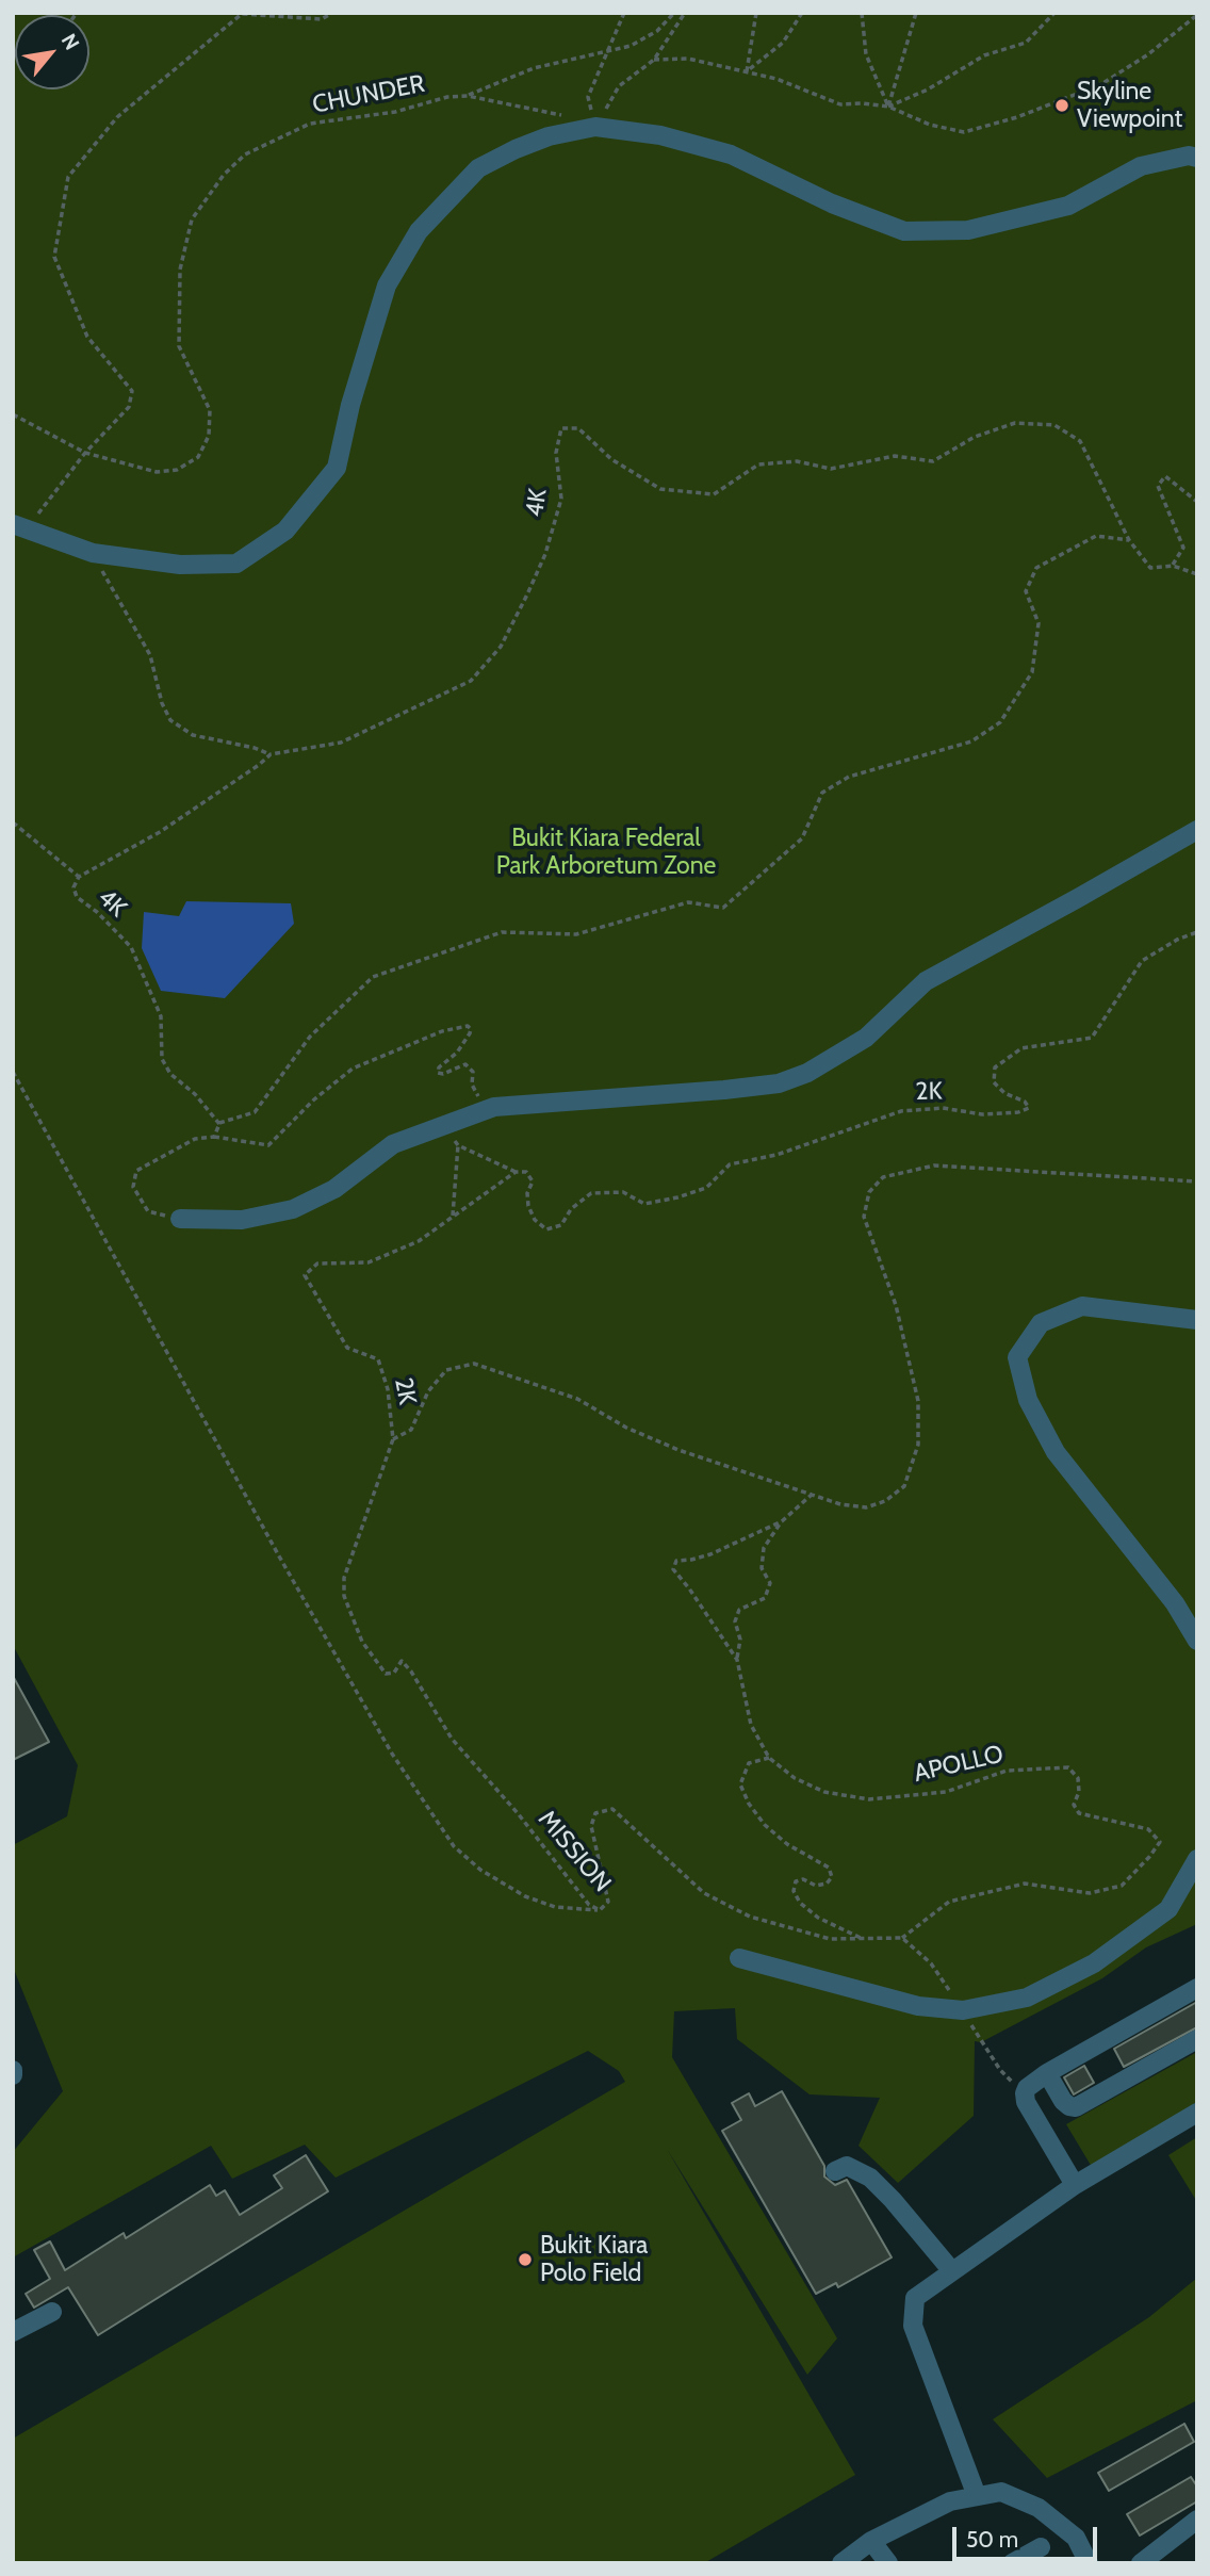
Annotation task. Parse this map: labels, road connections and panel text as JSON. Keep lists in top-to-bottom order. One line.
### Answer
{"streets":{"path":["CHUNDER","4K","2K","APOLLO","MISSION"]},"crossings":[["2K","APOLLO"],["2K","MISSION"],["APOLLO","MISSION"]],"parks":["Bukit Kiara Federal Park Arboretum Zone"],"places":["Skyline Viewpoint","Bukit Kiara Polo Field"],"scale_bar":"50 m","north":"top right"}
